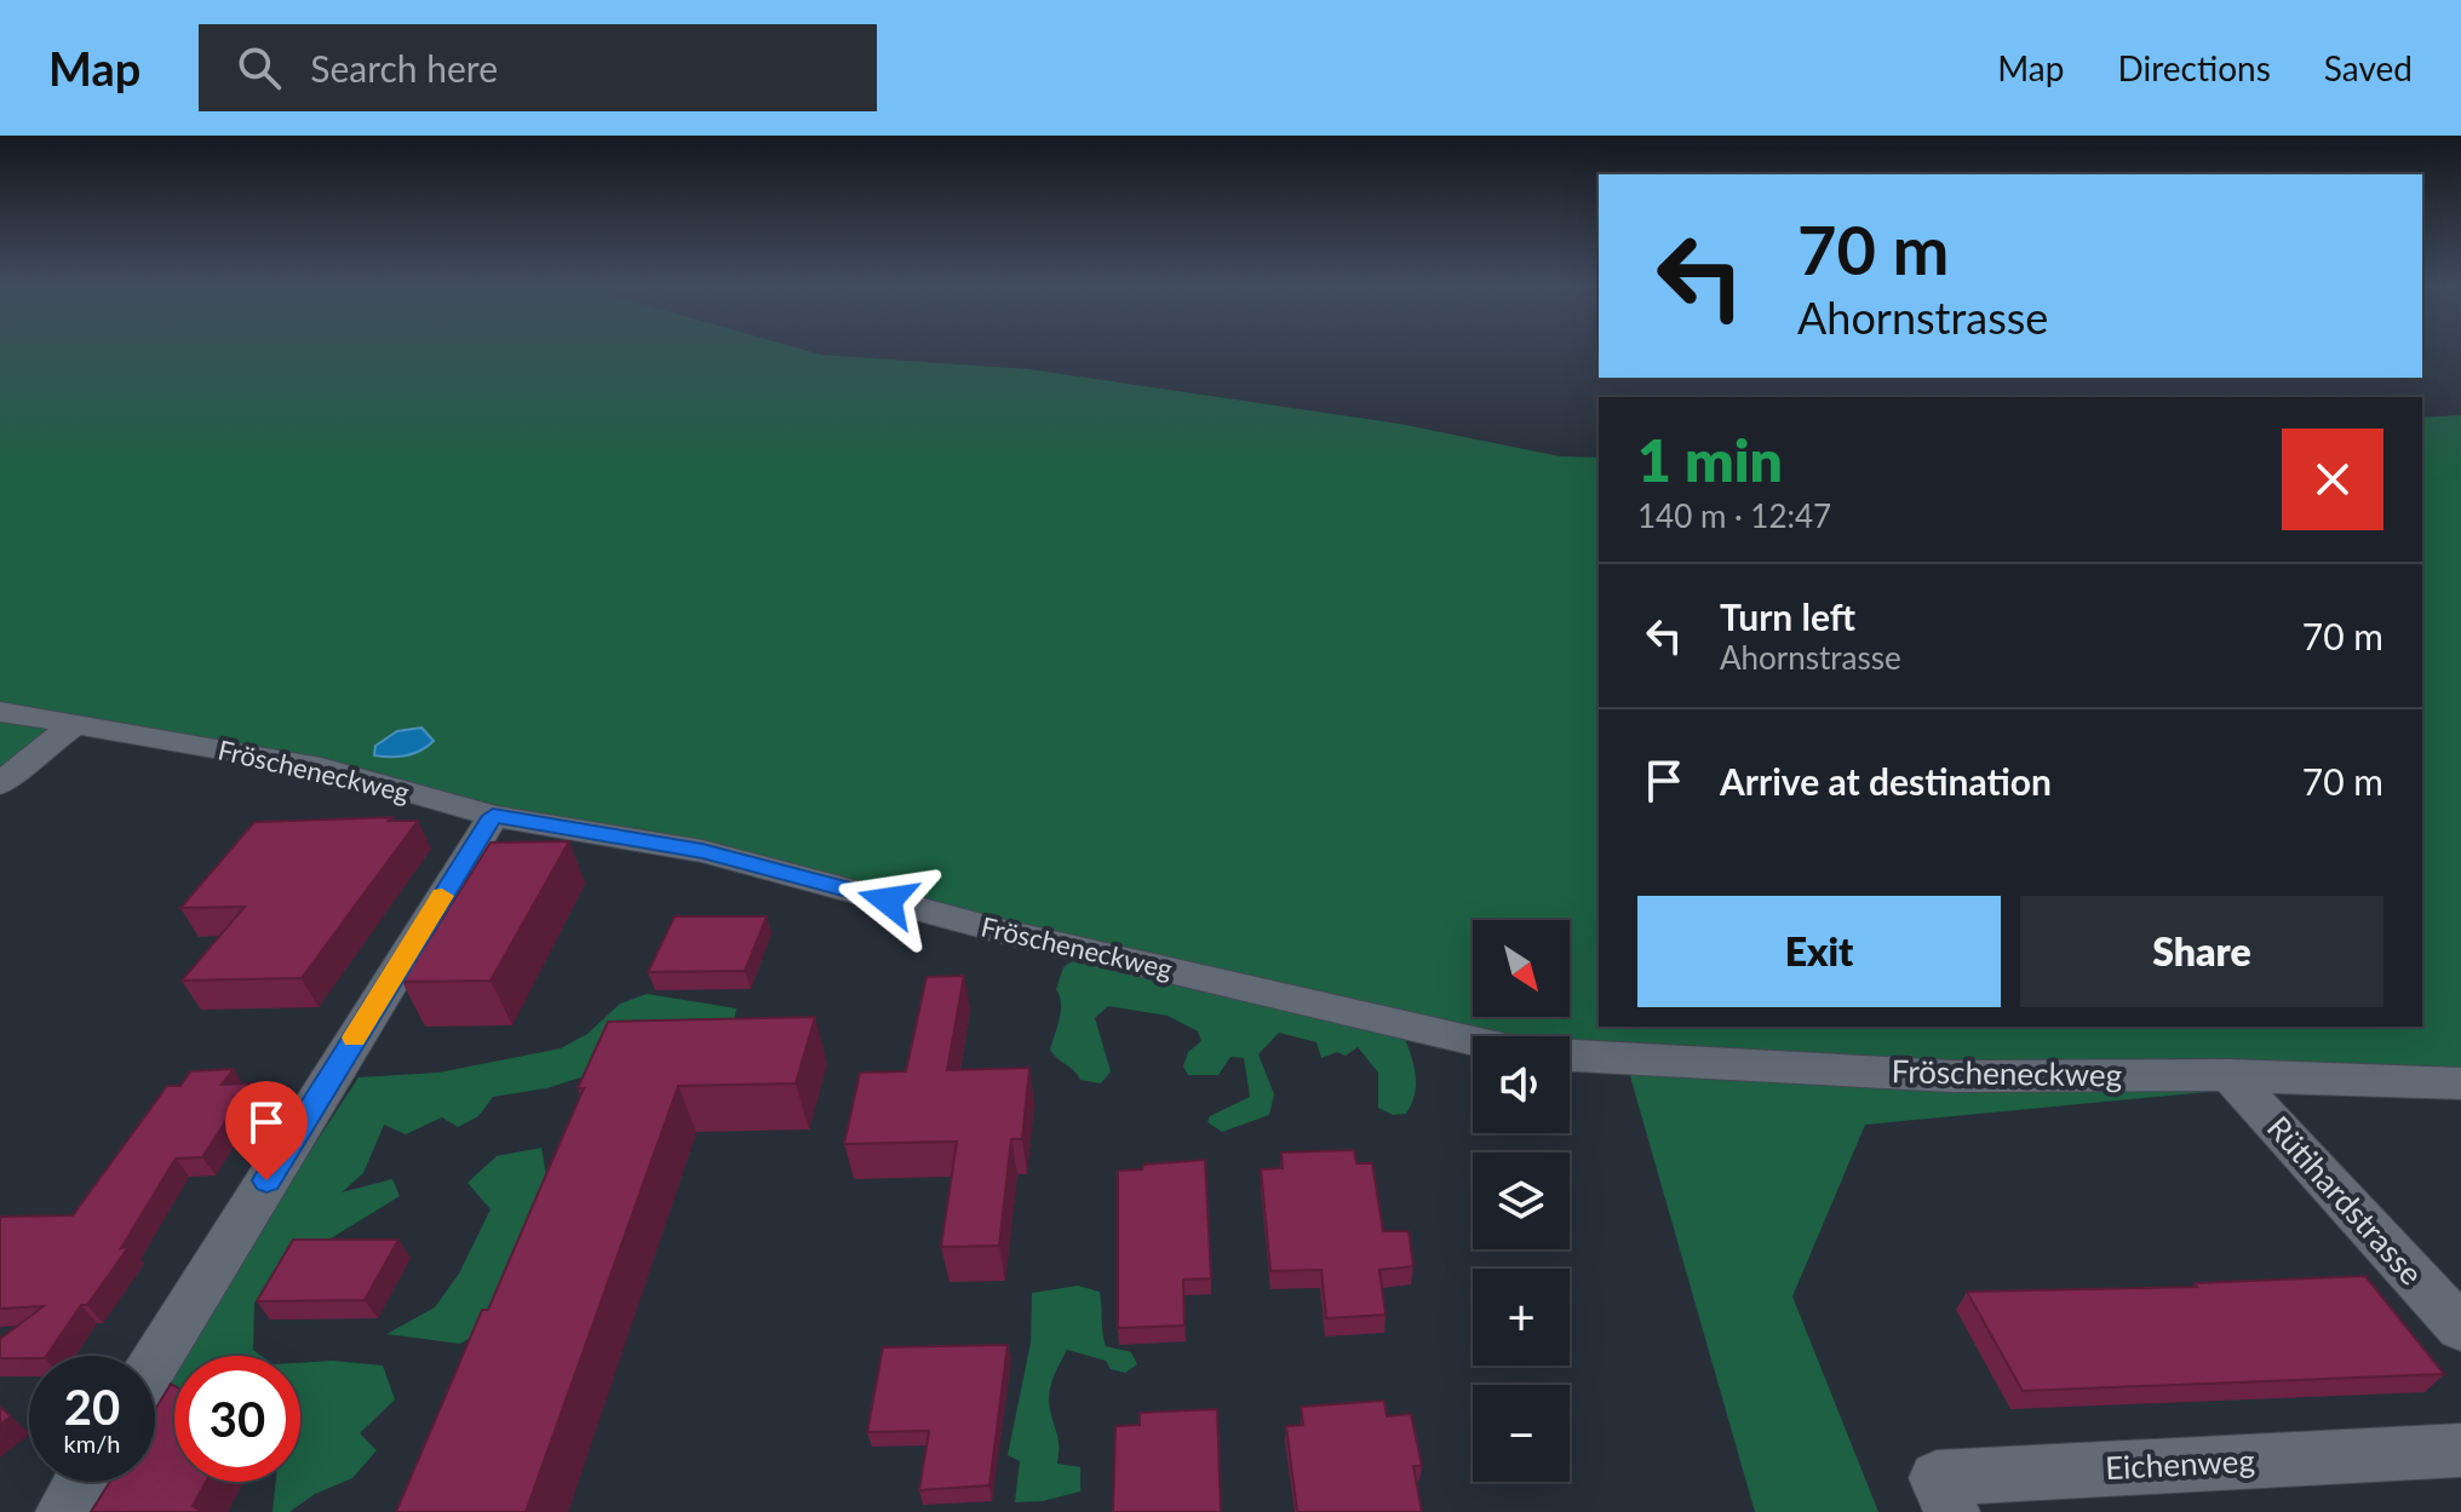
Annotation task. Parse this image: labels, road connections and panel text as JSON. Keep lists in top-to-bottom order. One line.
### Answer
{"streets":{"street":["Fröscheneckweg","Rütihardstrasse","Eichenweg"]},"crossings":[["Fröscheneckweg","Rütihardstrasse"]],"north":"bottom right","page":{"header":"Map","search":"Search here","nav":["Map","Directions","Saved"],"turn":["70 m","Ahornstrasse"],"heading":["1 min","140 m · 12:47"],"list":[{"name":"Turn left","note":"Ahornstrasse","value":"70 m"},{"name":"Arrive at destination","value":"70 m"}],"buttons":["Exit","Share"],"map_buttons":["+","−"],"speed":"20 km/h","limit":"30"}}
